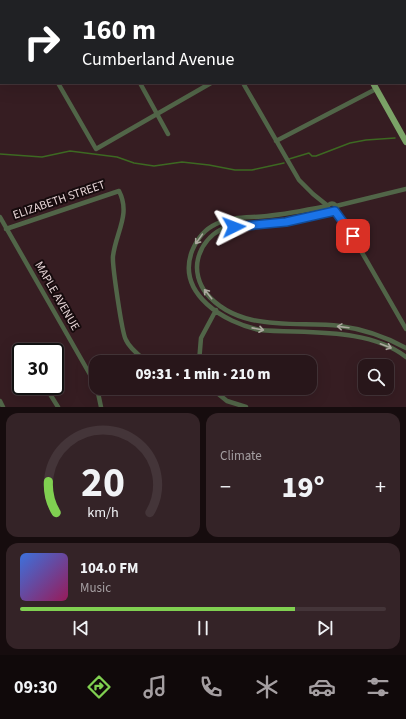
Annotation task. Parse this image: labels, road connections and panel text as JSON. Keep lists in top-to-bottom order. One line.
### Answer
{"streets":{"street":["ELIZABETH STREET","MAPLE AVENUE"]},"crossings":[["ELIZABETH STREET","MAPLE AVENUE"]],"page":{"turn":["160 m","Cumberland Avenue"],"limit":"30","trip":"09:31 · 1 min · 210 m","tile":"Climate","heat":["−","19°","+"],"song":["104.0 FM","Music"],"tabs":"09:30","gauge":["20","km/h"]}}
